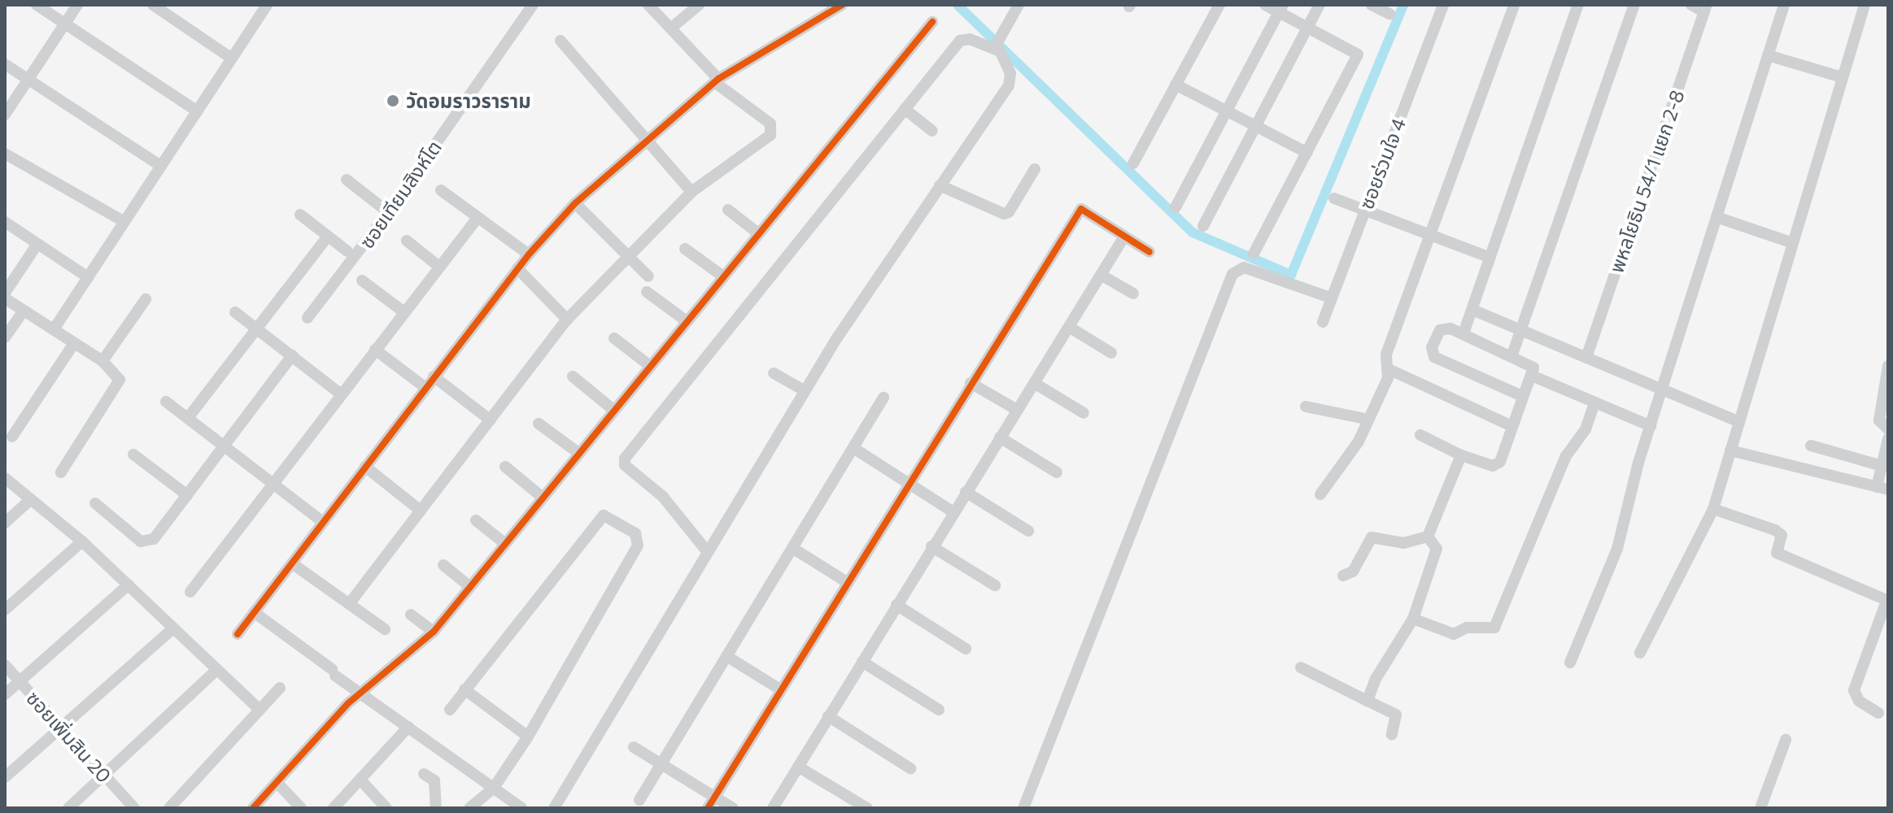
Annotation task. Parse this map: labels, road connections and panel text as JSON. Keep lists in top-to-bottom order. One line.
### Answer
{"streets":{"street":["ซอยร่วมใจ 4","พหลโยธิน 54/1 แยก 2-8","ซอยเทียมสิงห์โต","ซอยเพิ่มสิน 20"]},"places":["วัดอมราวราราม"]}
